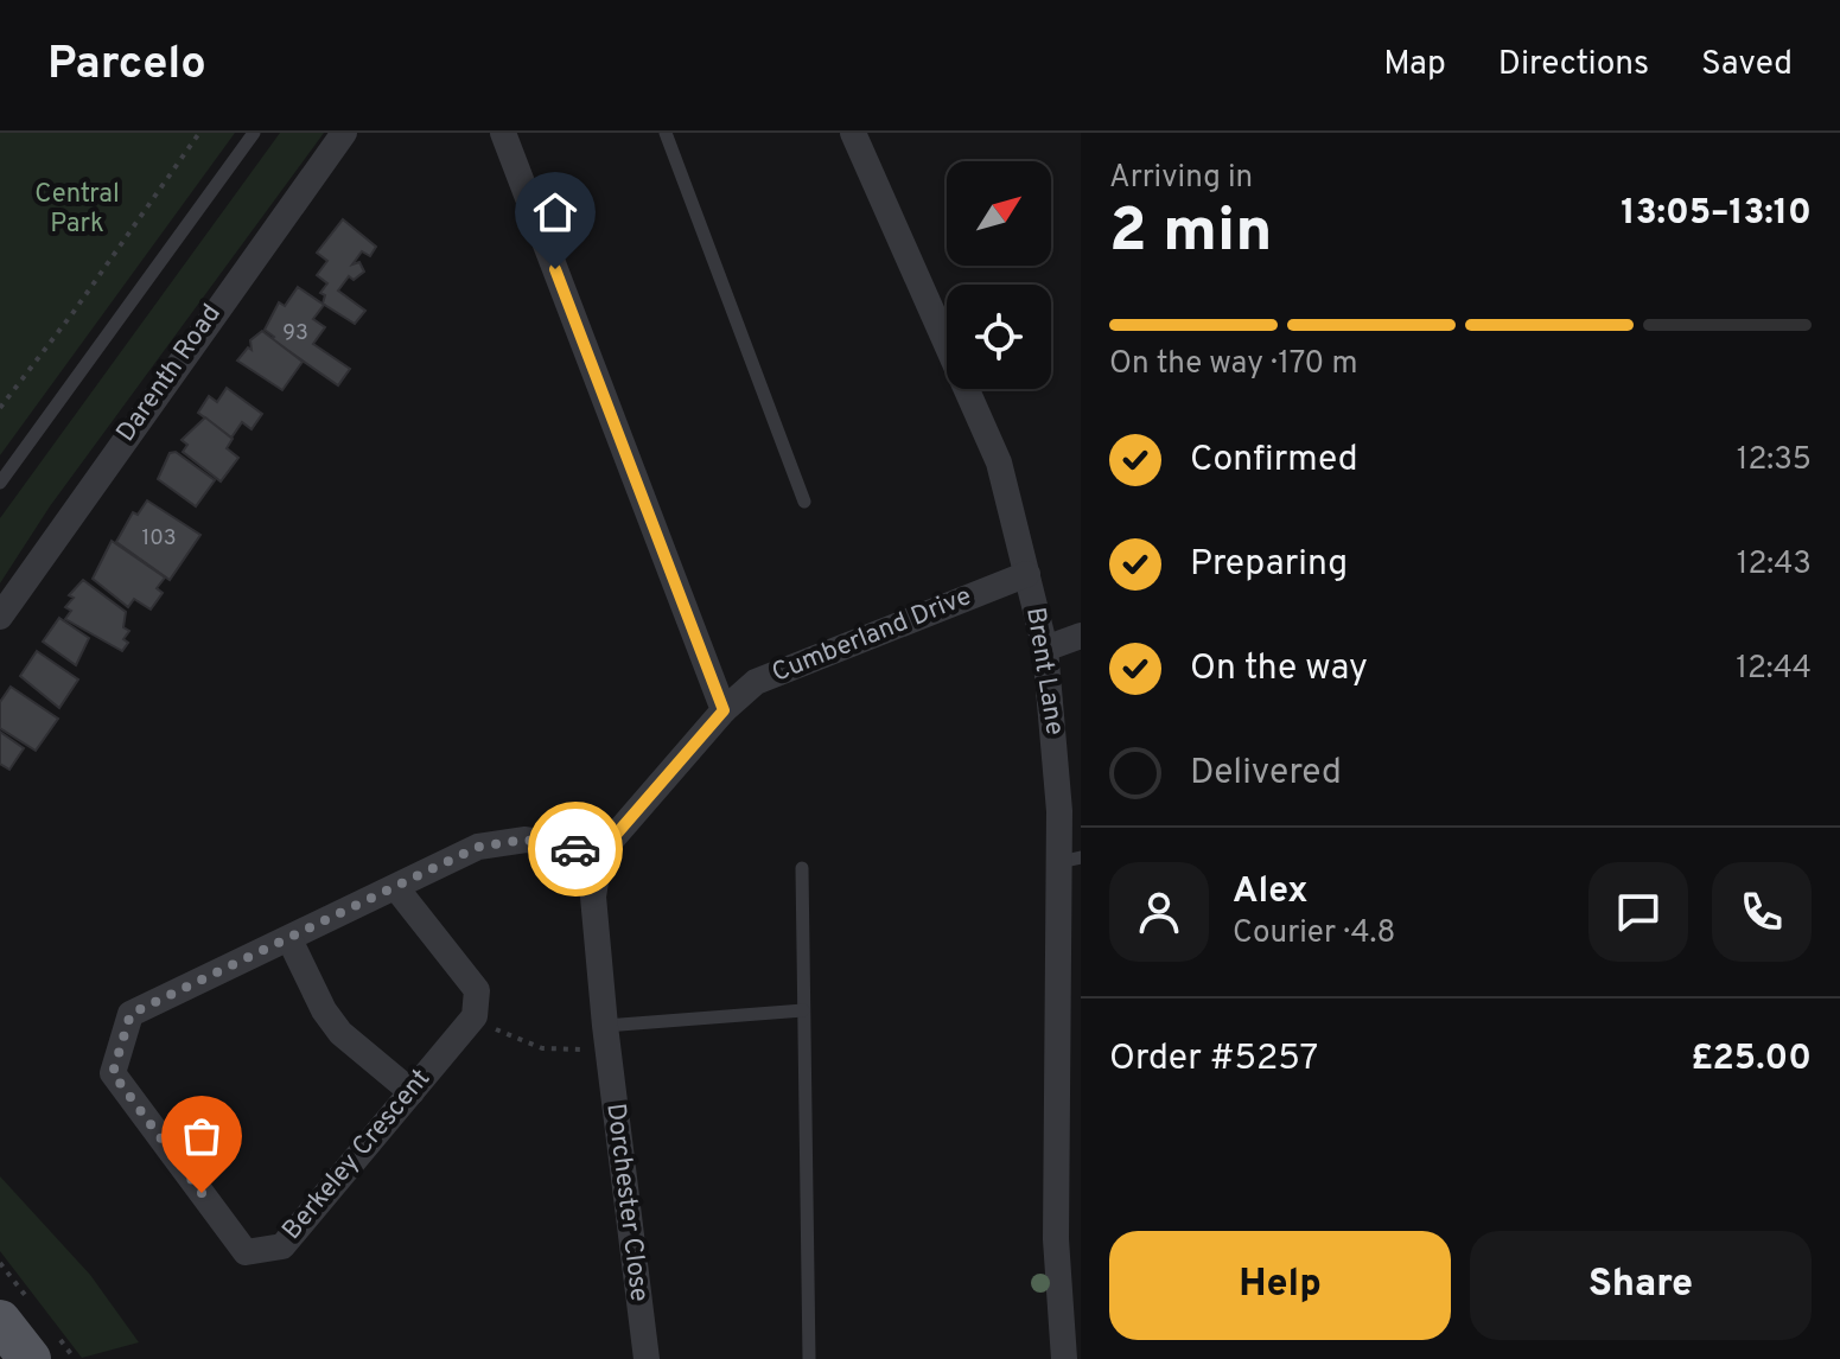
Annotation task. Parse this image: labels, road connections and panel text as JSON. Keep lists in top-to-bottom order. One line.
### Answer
{"streets":{"street":["Darenth Road","Cumberland Drive","Brent Lane","Berkeley Crescent","Dorchester Close"]},"crossings":[["Cumberland Drive","Brent Lane"],["Cumberland Drive","Berkeley Crescent"],["Cumberland Drive","Dorchester Close"],["Berkeley Crescent","Dorchester Close"]],"parks":["Central Park"],"house_numbers":["93","103"],"north":"top right","page":{"header":"Parcelo","nav":["Map","Directions","Saved"],"heading":["2 min","Arriving in","13:05–13:10"],"panel":["Alex","Courier · 4.8","Order #5257","£25.00"],"bar":"On the way · 170 m","list":[["Confirmed","12:35"],["Preparing","12:43"],["On the way","12:44"],"Delivered"],"buttons":["Help","Share"]}}
